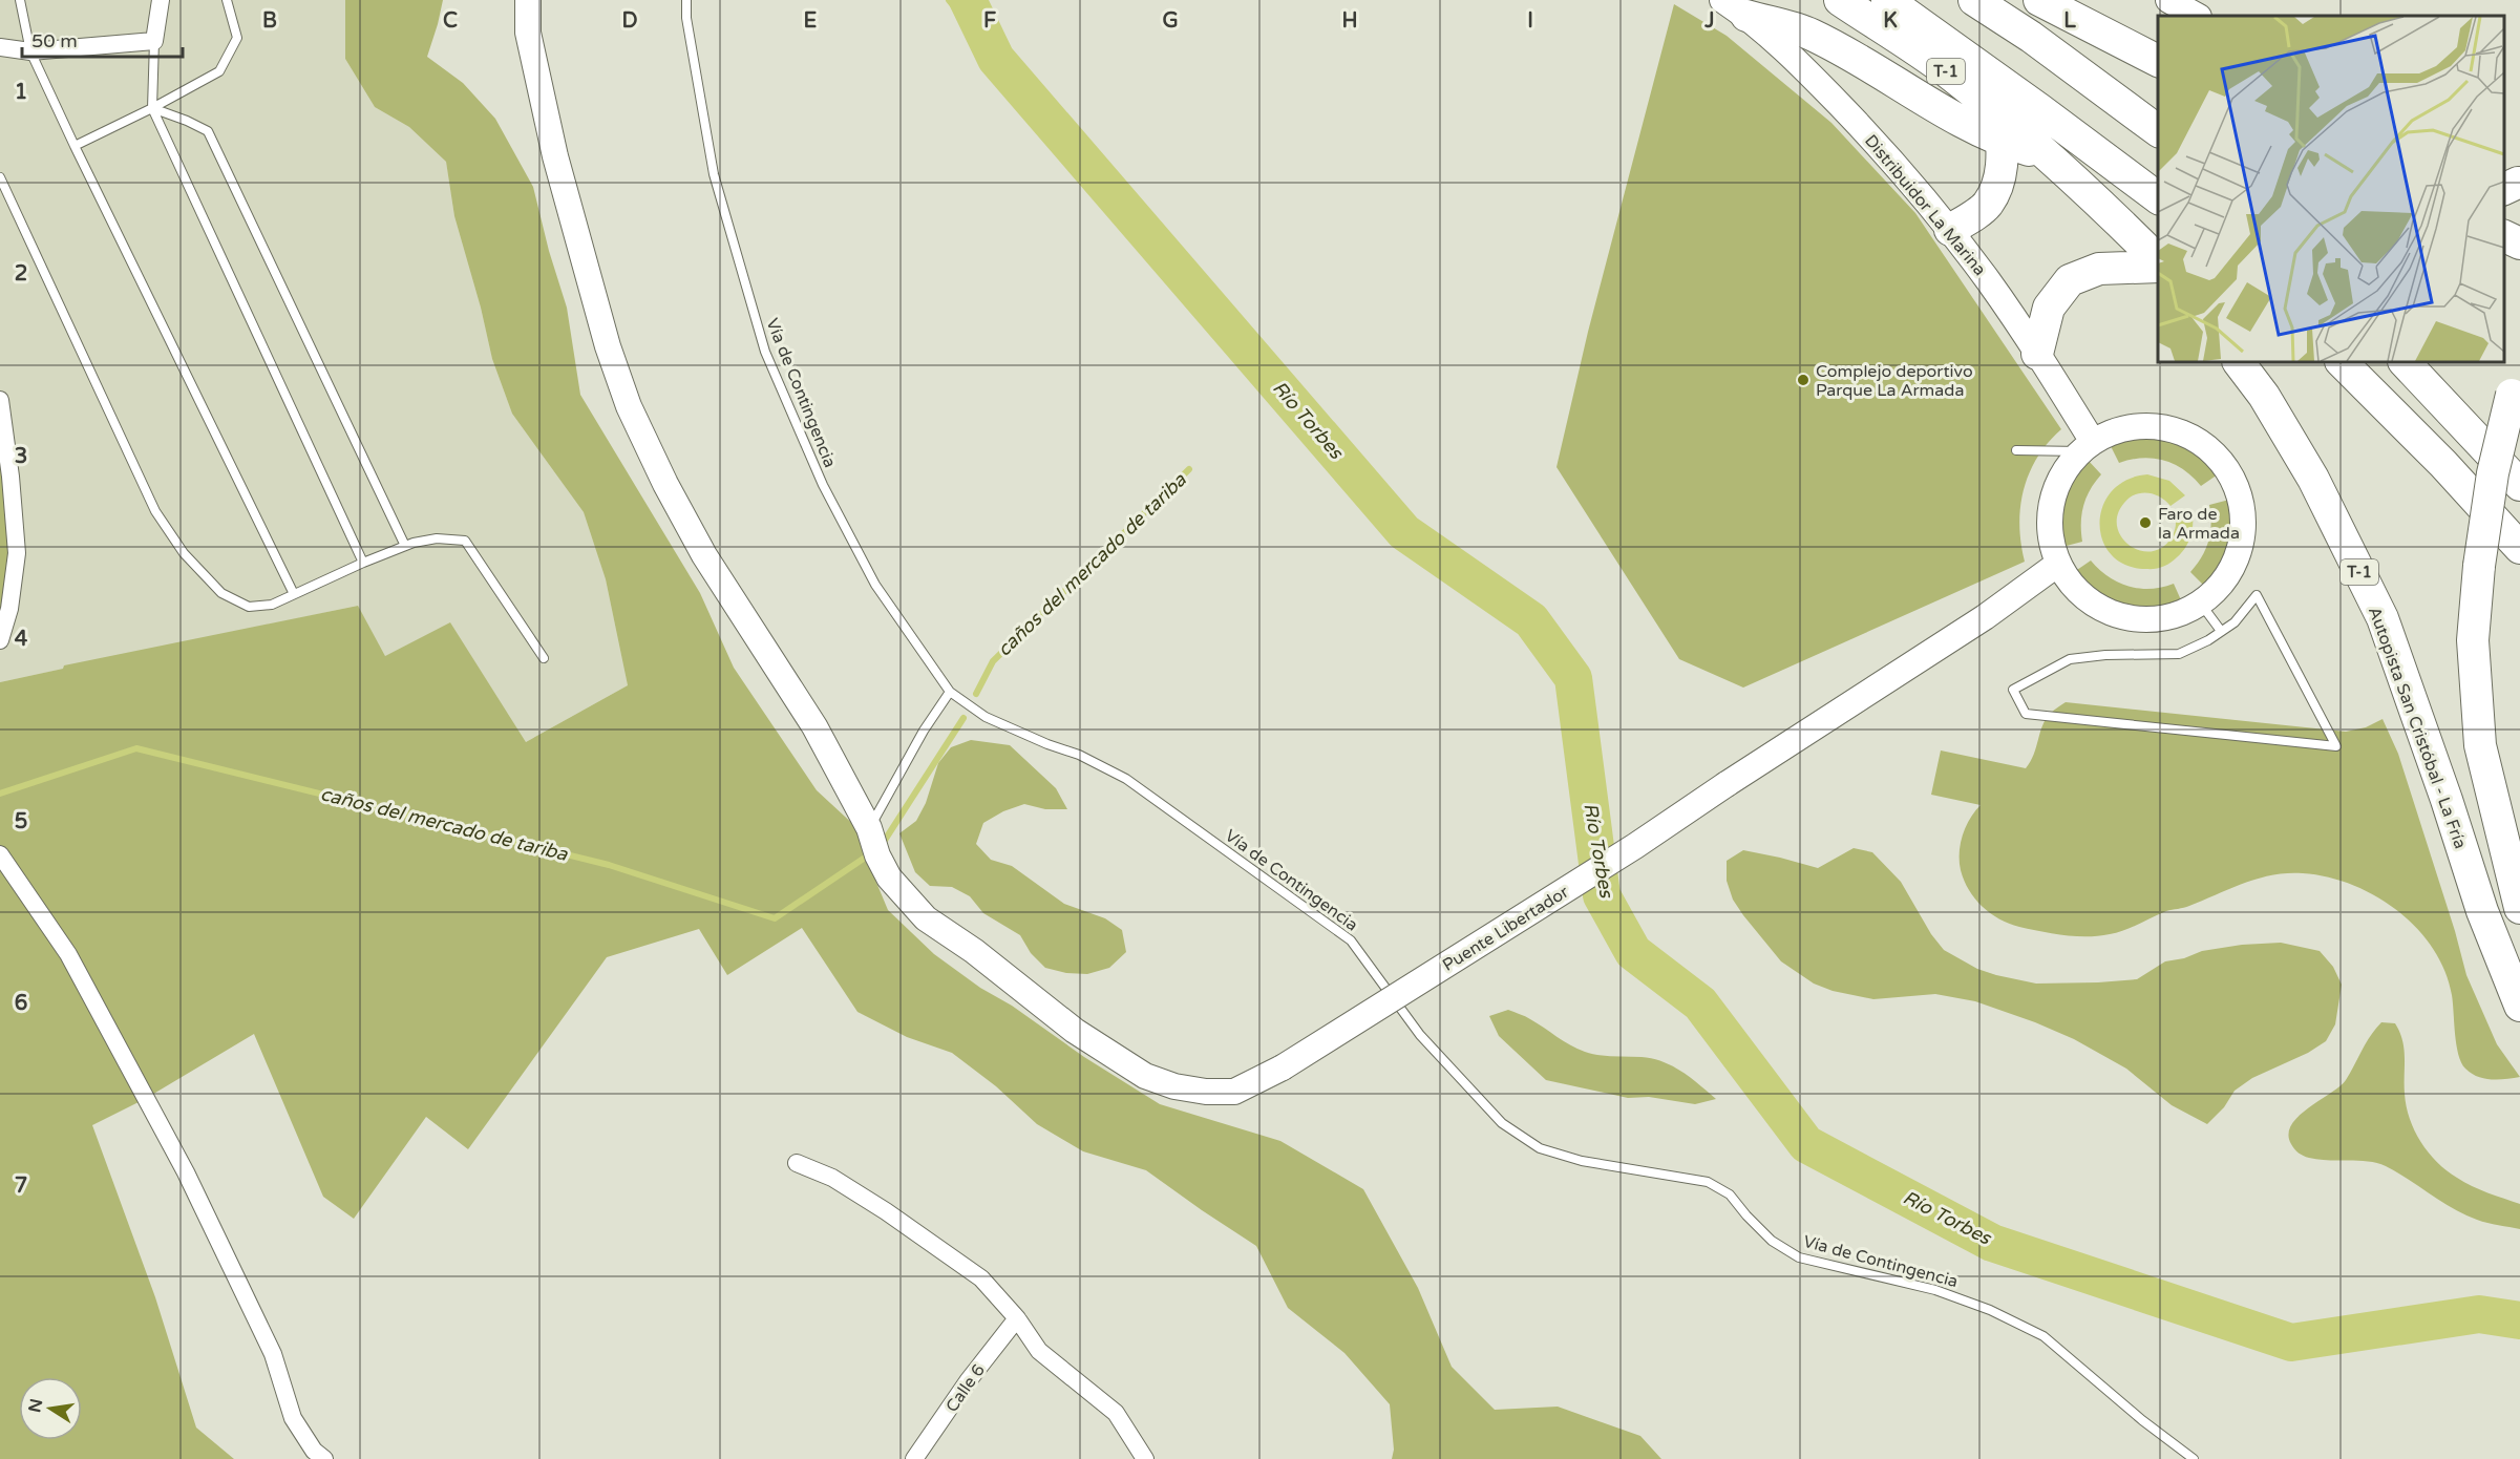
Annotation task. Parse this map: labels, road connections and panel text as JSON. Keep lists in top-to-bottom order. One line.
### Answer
{"streets":{"highway":["T-1","Autopista San Cristóbal - La Fría"],"street":["Distribuidor La Marina","Puente Libertador","Calle 6"],"lane":["Vía de Contingencia"]},"crossings":[["Distribuidor La Marina","Puente Libertador"]],"water":["Río Torbes","caños del mercado de tariba"],"places":["Complejo deportivo Parque La Armada","Faro de la Armada"],"scale_bar":"50 m","north":"left","grid":{"columns":["B","C","D","E","F","G","H","I","J","K","L"],"rows":["1","2","3","4","5","6","7"]}}
